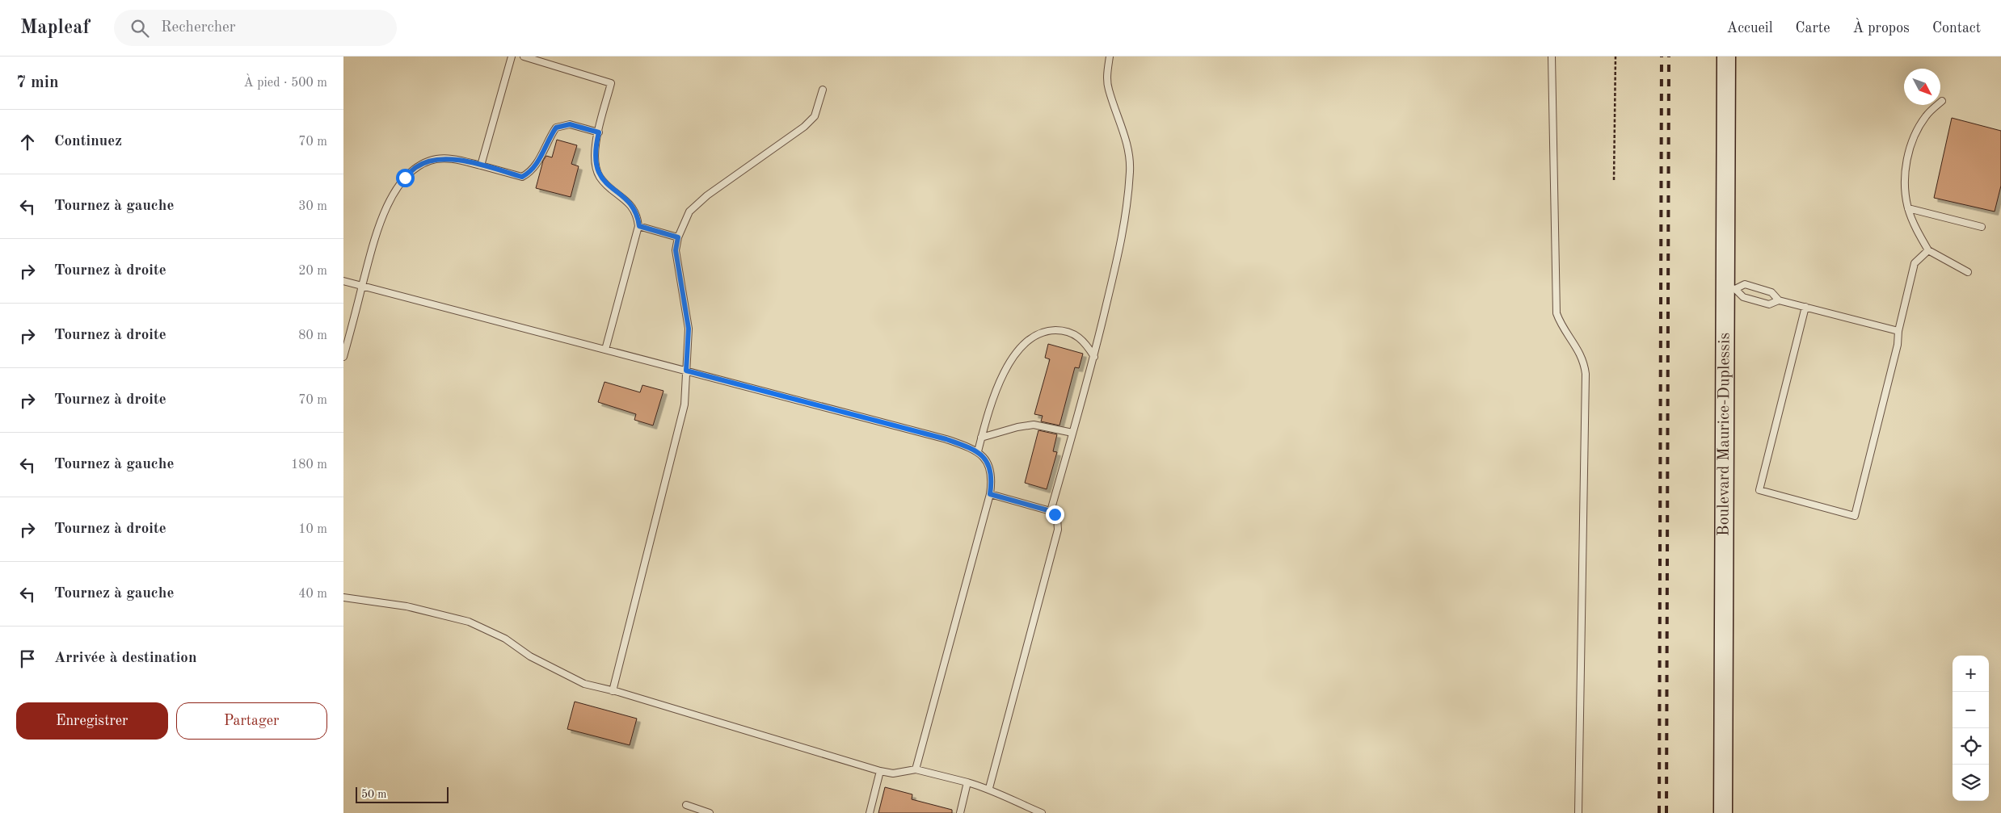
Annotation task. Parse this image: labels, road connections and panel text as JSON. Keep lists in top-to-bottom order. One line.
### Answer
{"streets":{"street":["Boulevard Maurice-Duplessis"]},"scale_bar":"50 m","north":"bottom right","page":{"header":"Mapleaf","search":"Rechercher","nav":["Accueil","Carte","À propos","Contact"],"heading":["7 min","À pied · 500 m"],"list":[["Continuez","70 m"],["Tournez à gauche","30 m"],["Tournez à droite","20 m"],["Tournez à droite","80 m"],["Tournez à droite","70 m"],["Tournez à gauche","180 m"],["Tournez à droite","10 m"],["Tournez à gauche","40 m"],"Arrivée à destination"],"map_buttons":["+","−"],"buttons":["Enregistrer","Partager"],"scale":"50 m"}}
